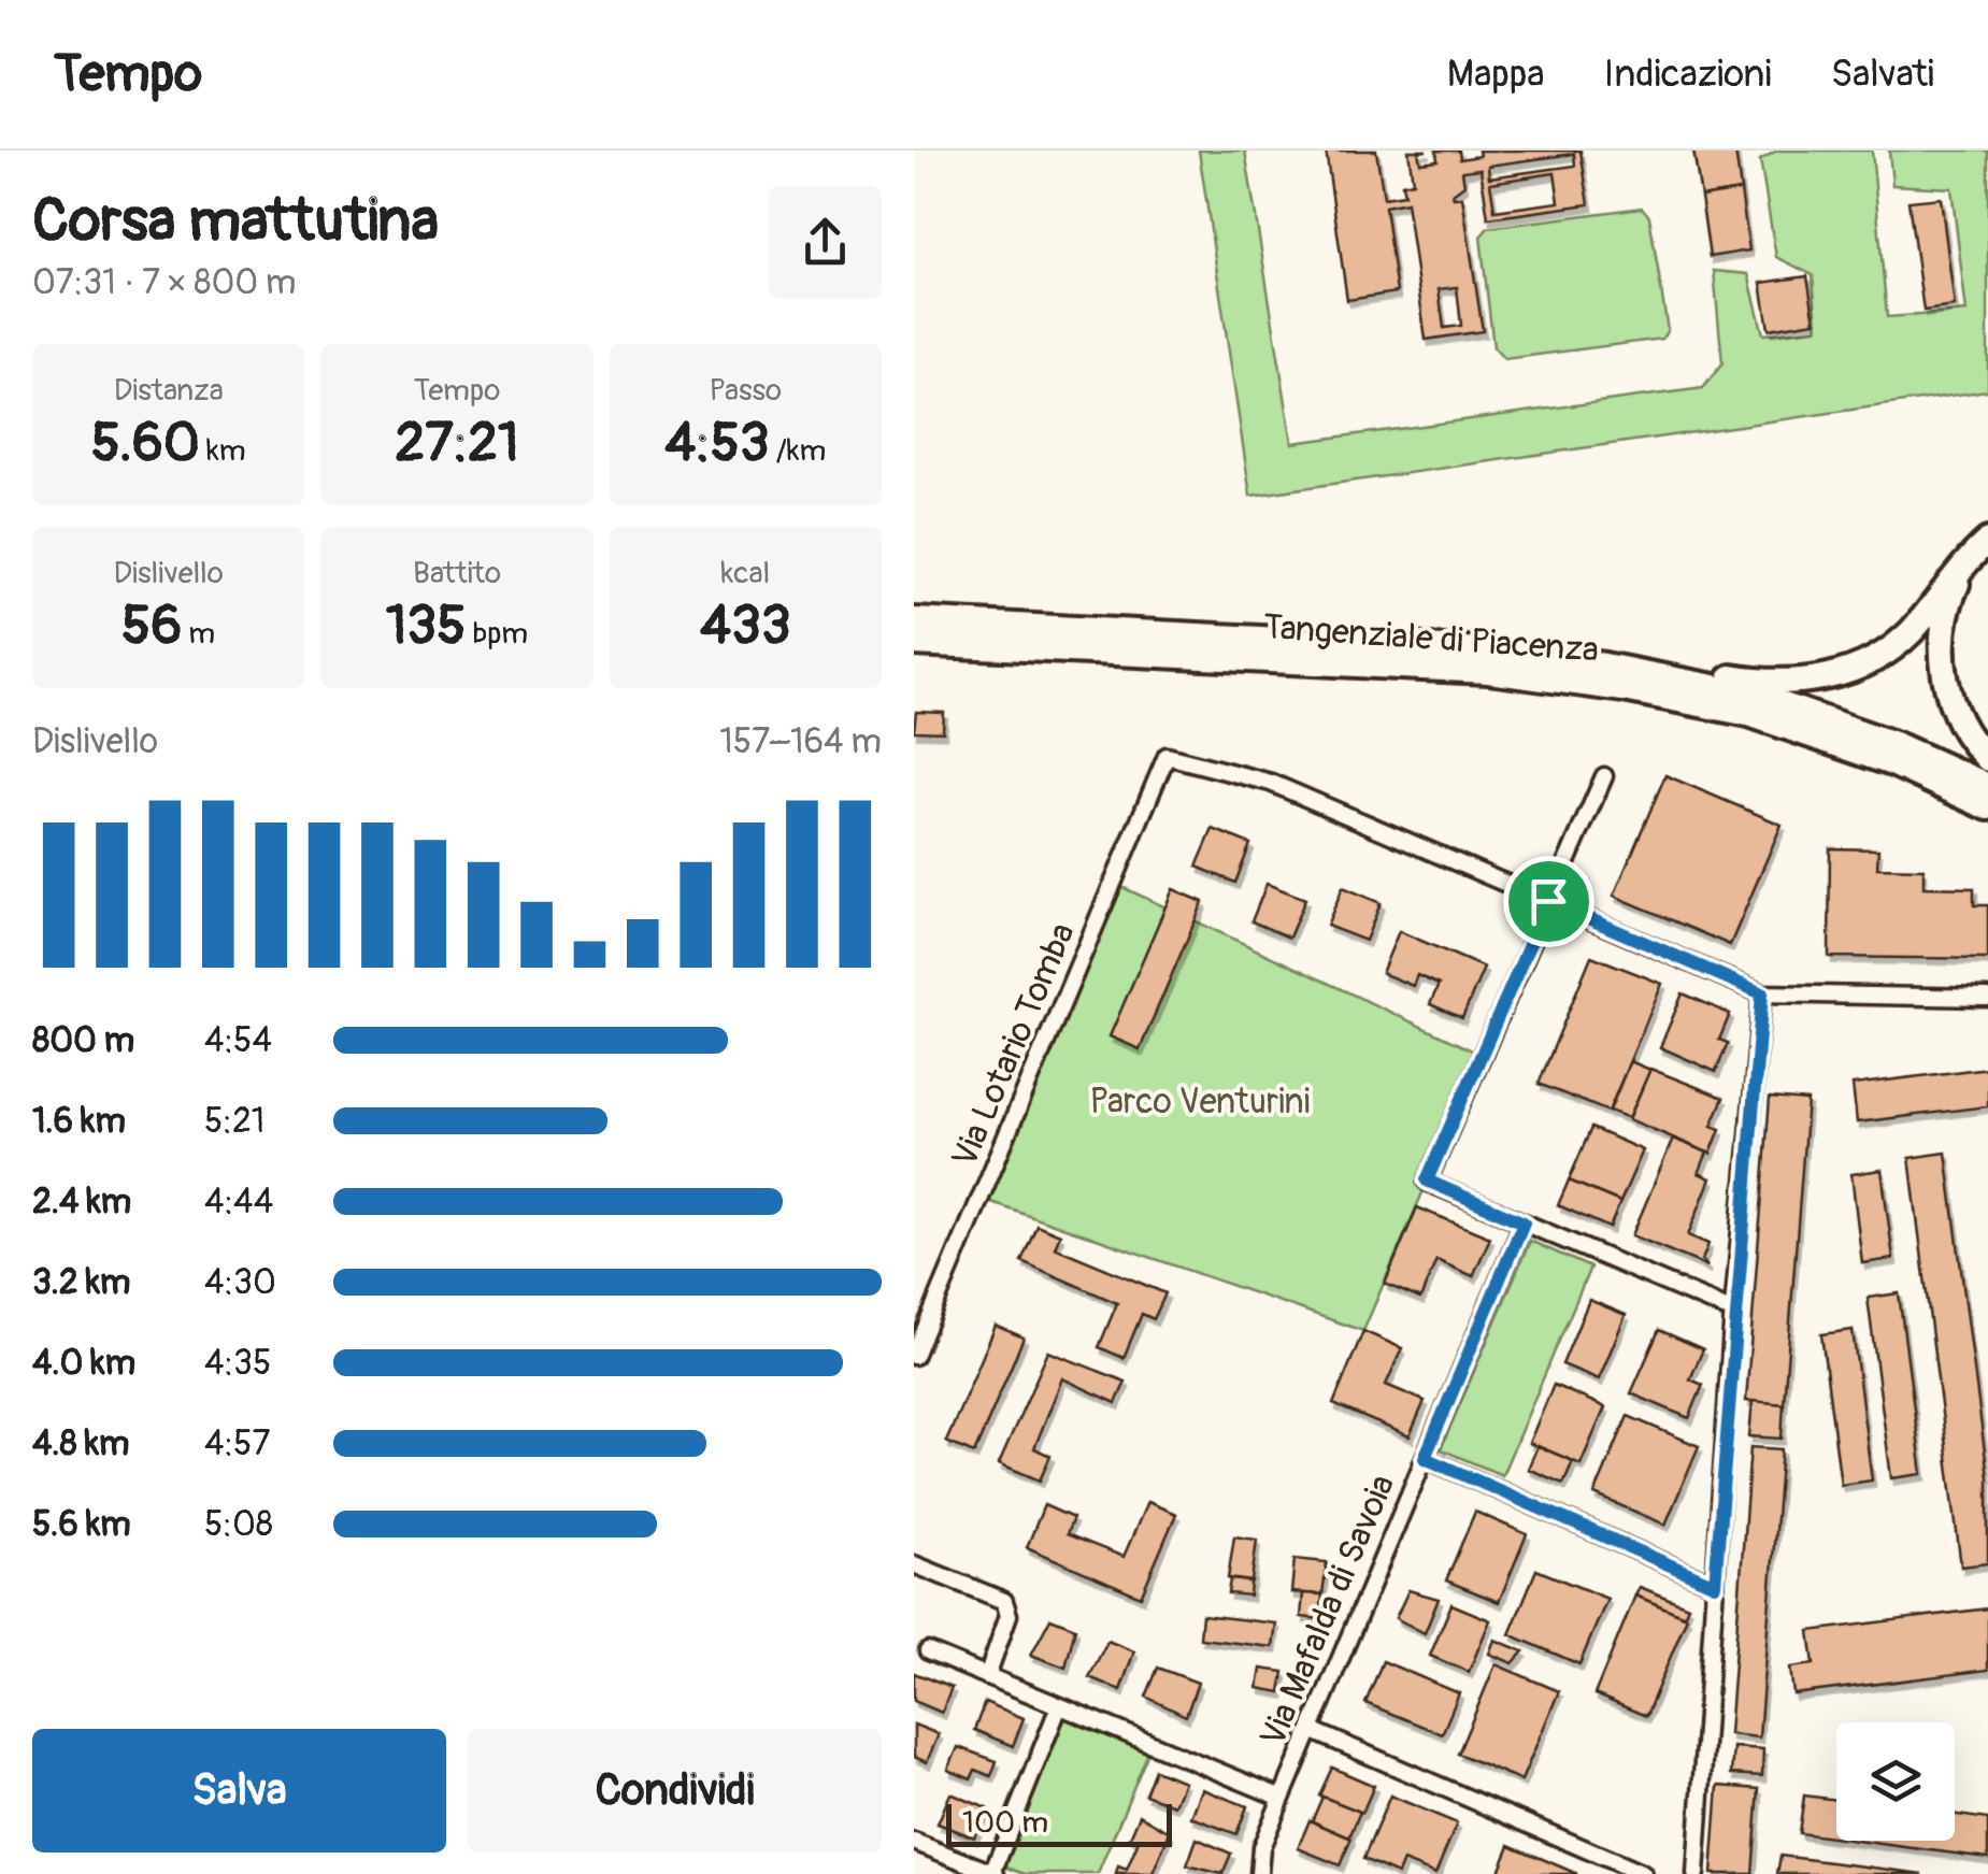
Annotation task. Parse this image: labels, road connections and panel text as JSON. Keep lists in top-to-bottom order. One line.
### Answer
{"streets":{"highway":["Tangenziale di Piacenza"],"street":["Via Lotario Tomba","Via Mafalda di Savoia"]},"parks":["Parco Venturini"],"scale_bar":"100 m","page":{"header":"Tempo","nav":["Mappa","Indicazioni","Salvati"],"heading":["Corsa mattutina","07:31 · 7 × 800 m"],"stats":[["Distanza","5.60 km"],["Tempo","27:21"],["Passo","4:53 /km"],["Dislivello","56 m"],["Battito","135 bpm"],["kcal","433"]],"chart":["Dislivello","157–164 m"],"list":[{"name":"800 m","note":"4:54"},{"name":"1.6 km","note":"5:21"},{"name":"2.4 km","note":"4:44"},{"name":"3.2 km","note":"4:30"},{"name":"4.0 km","note":"4:35"},{"name":"4.8 km","note":"4:57"},{"name":"5.6 km","note":"5:08"}],"buttons":["Salva","Condividi"],"scale":"100 m"}}
